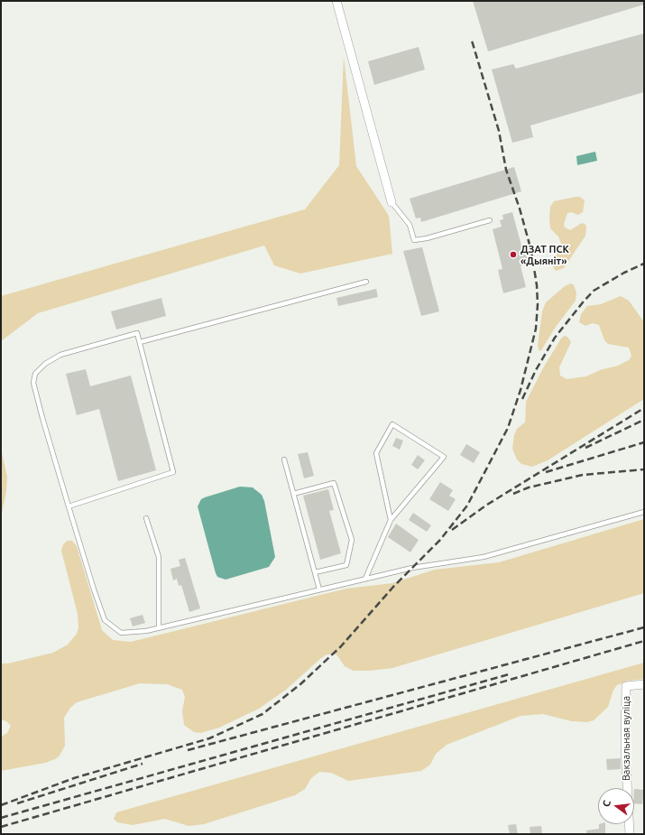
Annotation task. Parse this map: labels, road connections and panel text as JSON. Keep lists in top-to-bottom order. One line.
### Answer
{"streets":{"street":["Вакзальная вуліца"]},"places":["ДЗАТ ПСК «Дыяніт»"],"north":"left"}
